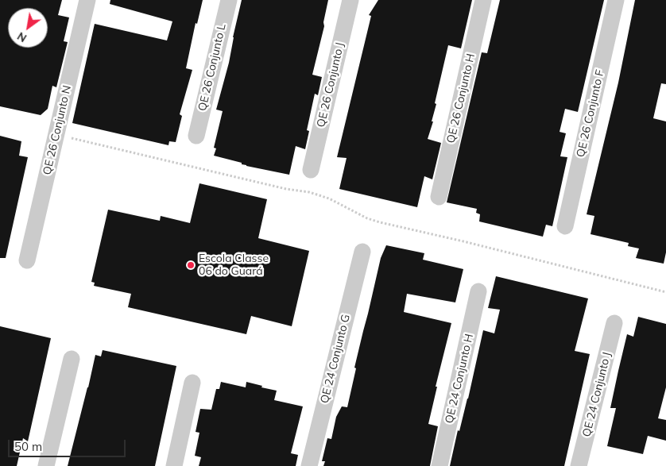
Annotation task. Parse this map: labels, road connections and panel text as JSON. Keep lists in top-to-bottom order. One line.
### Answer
{"streets":{"street":["QE 26 Conjunto L","QE 26 Conjunto J","QE 26 Conjunto H","QE 26 Conjunto F","QE 26 Conjunto N","QE 24 Conjunto G","QE 24 Conjunto H","QE 24 Conjunto J"]},"places":["Escola Classe 06 do Guará"],"scale_bar":"50 m","north":"bottom left"}
